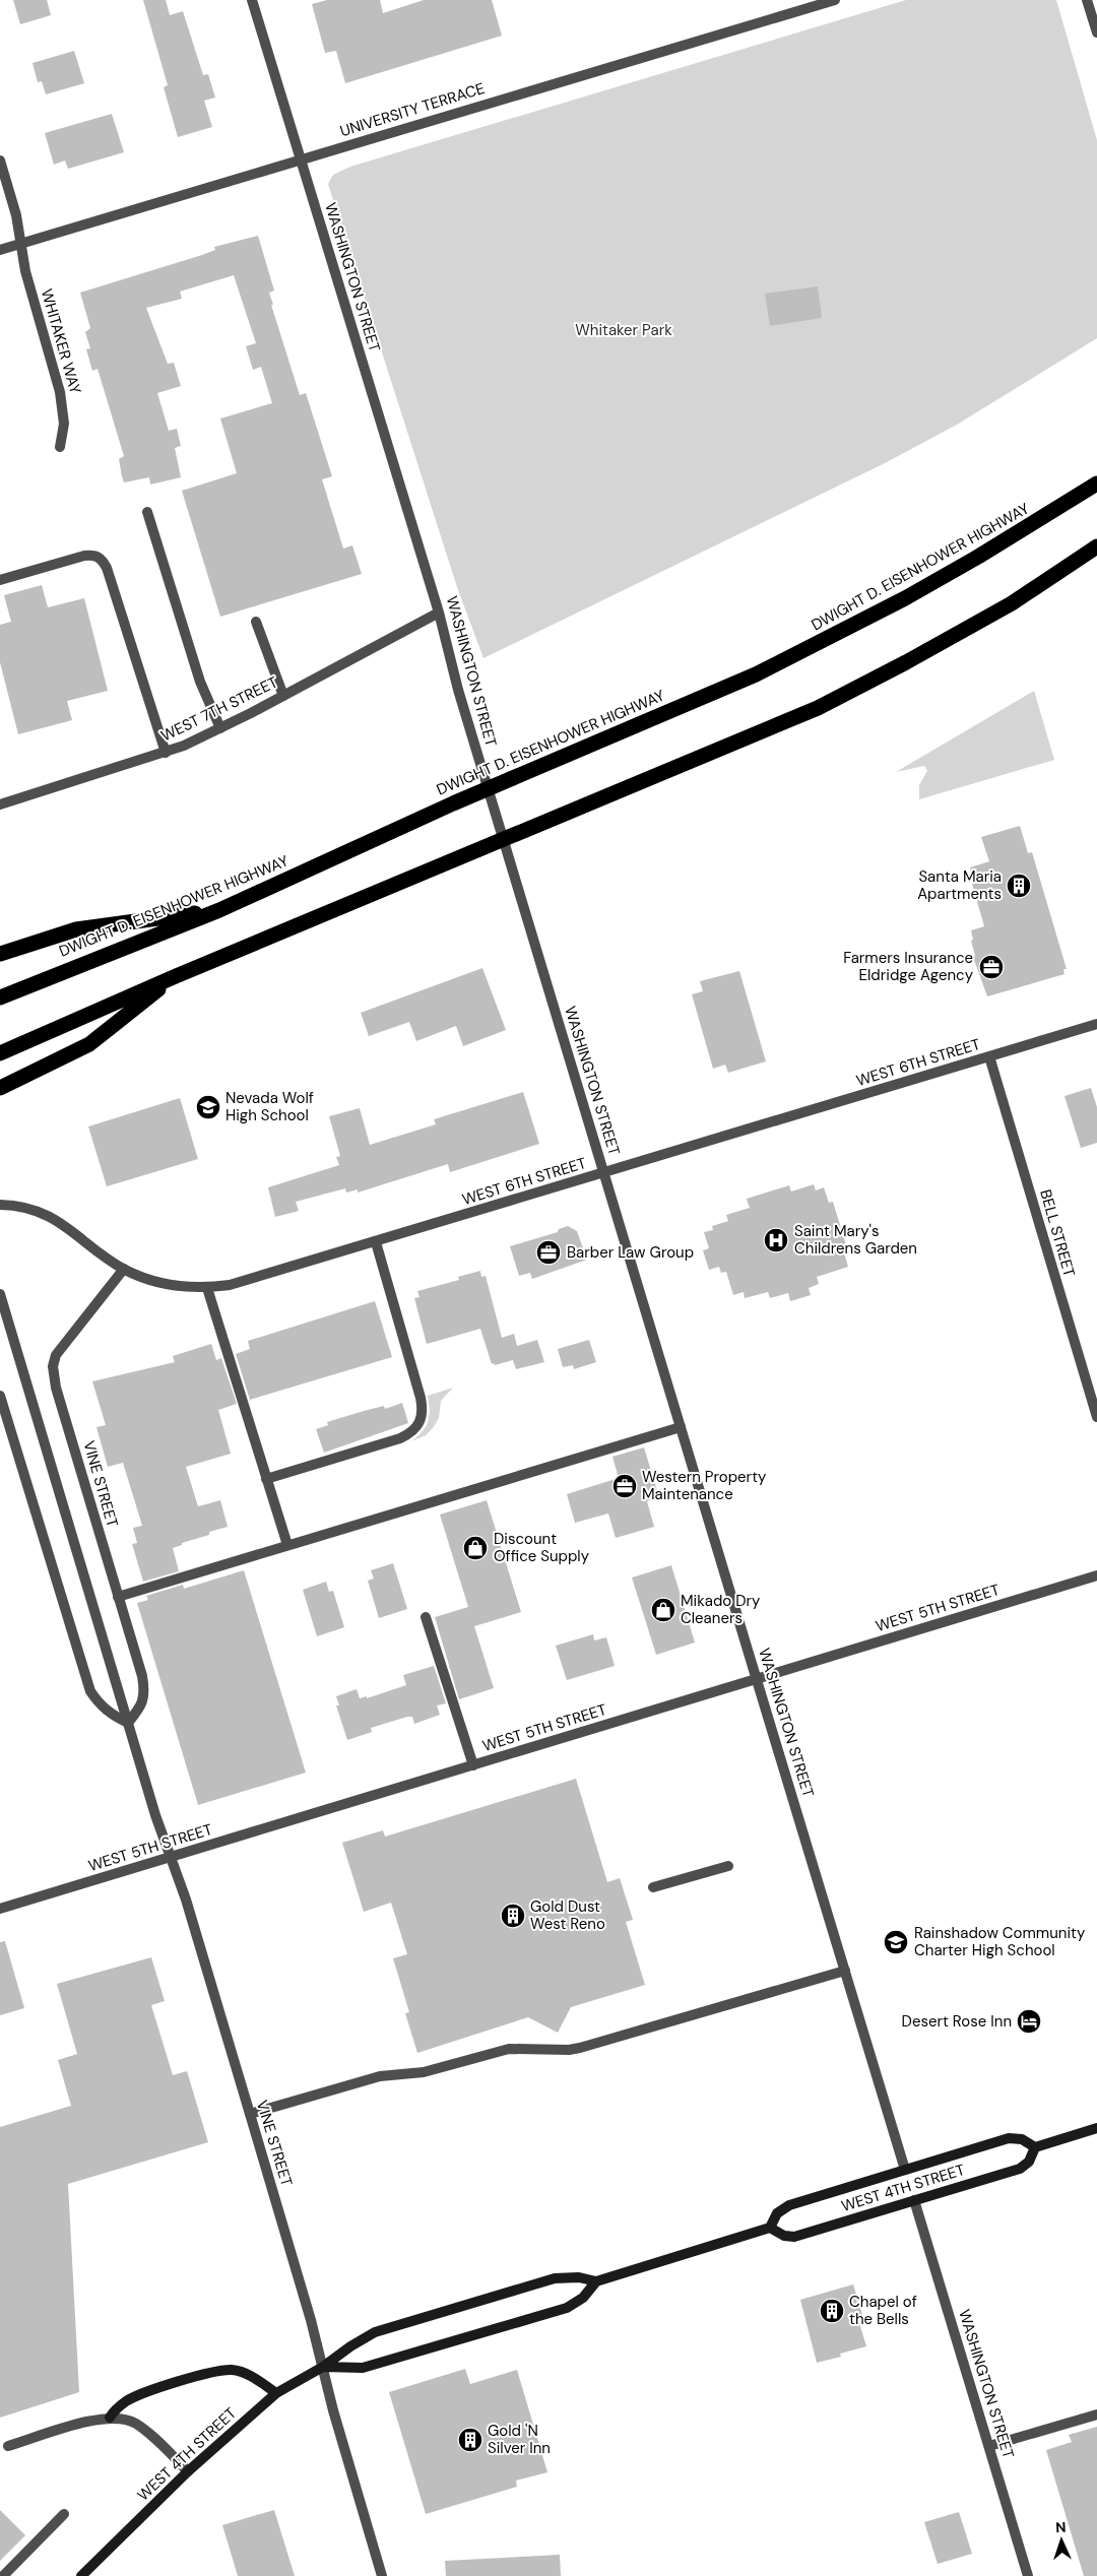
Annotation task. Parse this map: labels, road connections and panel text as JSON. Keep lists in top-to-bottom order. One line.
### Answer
{"streets":{"highway":["DWIGHT D. EISENHOWER HIGHWAY"],"main road":["WEST 4TH STREET"],"street":["UNIVERSITY TERRACE","WASHINGTON STREET","WHITAKER WAY","WEST 7TH STREET","WEST 6TH STREET","BELL STREET","VINE STREET","WEST 5TH STREET"]},"crossings":[["UNIVERSITY TERRACE","WASHINGTON STREET"],["UNIVERSITY TERRACE","WHITAKER WAY"],["WASHINGTON STREET","WEST 7TH STREET"],["WASHINGTON STREET","WEST 6TH STREET"],["WASHINGTON STREET","WEST 5TH STREET"],["WASHINGTON STREET","WEST 4TH STREET"],["WEST 6TH STREET","BELL STREET"],["WEST 6TH STREET","VINE STREET"],["VINE STREET","WEST 5TH STREET"],["VINE STREET","WEST 4TH STREET"]],"parks":["Whitaker Park"],"places":{"building":["Santa Maria Apartments","Gold Dust West Reno","Chapel of the Bells","Gold 'N Silver Inn"],"office":["Farmers Insurance Eldridge Agency","Barber Law Group","Western Property Maintenance"],"school or university":["Nevada Wolf High School","Rainshadow Community Charter High School"],"hospital":["Saint Mary's Childrens Garden"],"shop":["Discount Office Supply","Mikado Dry Cleaners"],"hotel":["Desert Rose Inn"]},"north":"top"}
